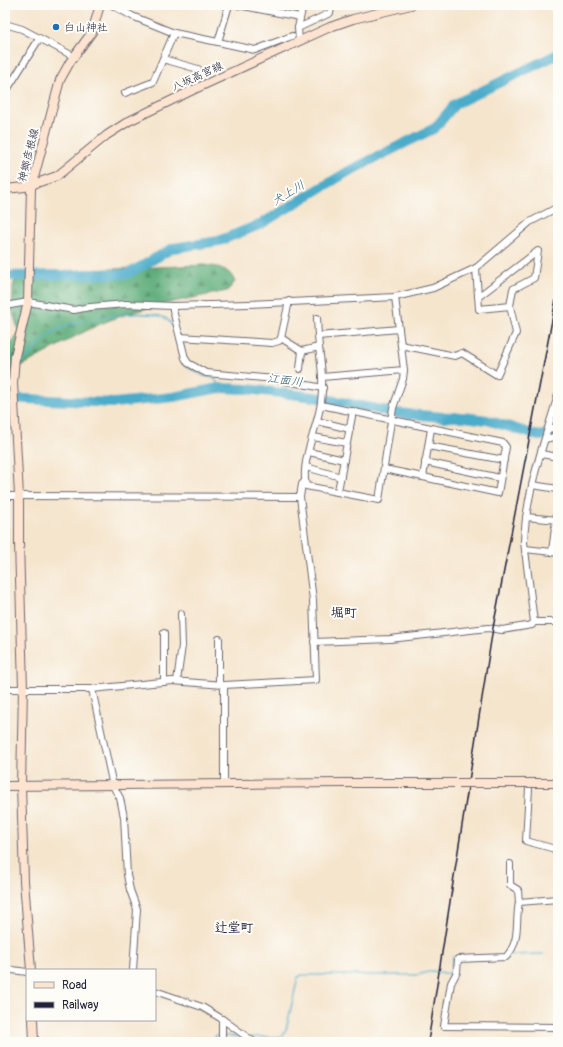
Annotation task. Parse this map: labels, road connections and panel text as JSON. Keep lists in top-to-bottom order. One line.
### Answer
{"streets":{"main road":["八坂高宮線","神郷彦根線"]},"crossings":[["八坂高宮線","神郷彦根線"]],"districts":["堀町","辻堂町"],"water":["犬上川","江面川"],"places":["白山神社"],"legend":["Road","Railway"]}
